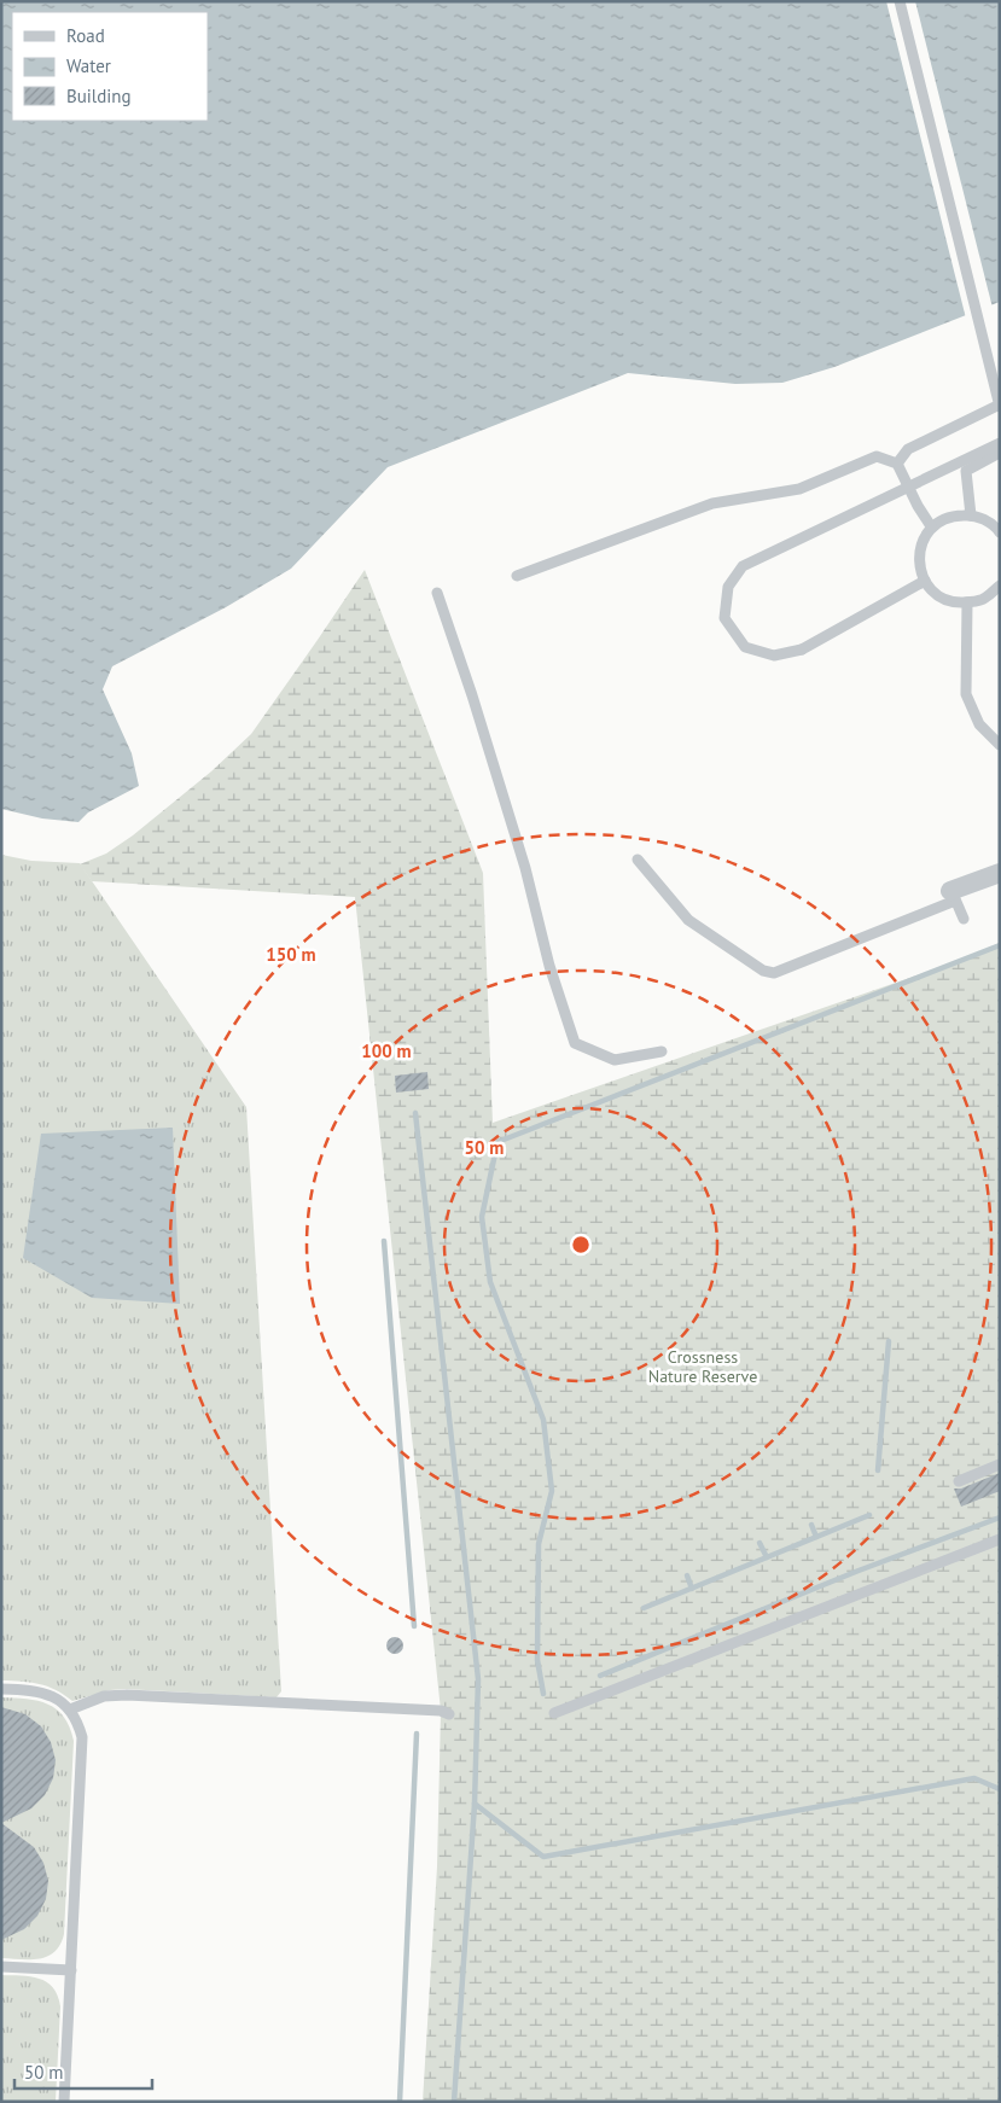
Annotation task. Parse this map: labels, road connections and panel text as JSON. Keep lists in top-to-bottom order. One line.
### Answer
{"parks":["Crossness Nature Reserve"],"legend":["Road","Water","Building"],"scale_bar":"50 m","rings":["150 m","100 m","50 m"]}
